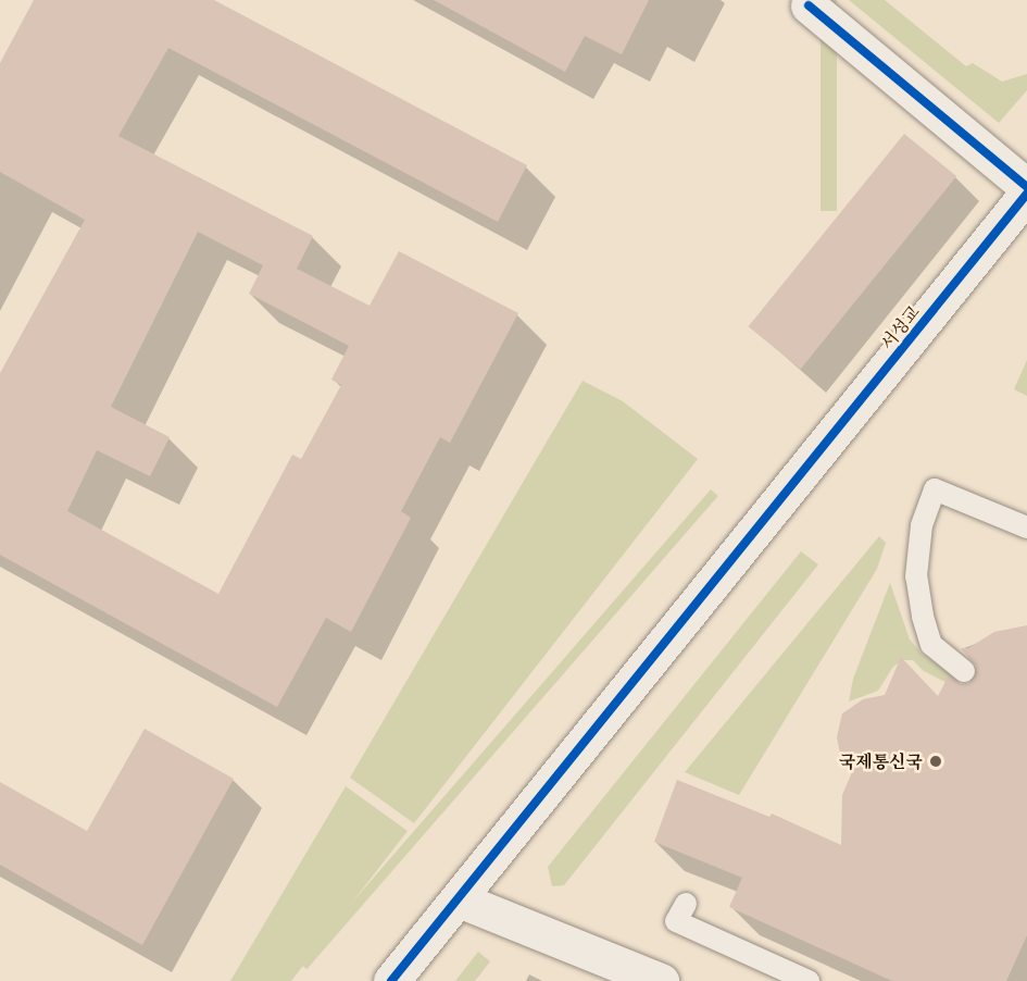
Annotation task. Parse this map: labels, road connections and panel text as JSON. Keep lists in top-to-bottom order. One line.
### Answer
{"streets":{"street":["서성교"]},"places":["국제통신국"]}
